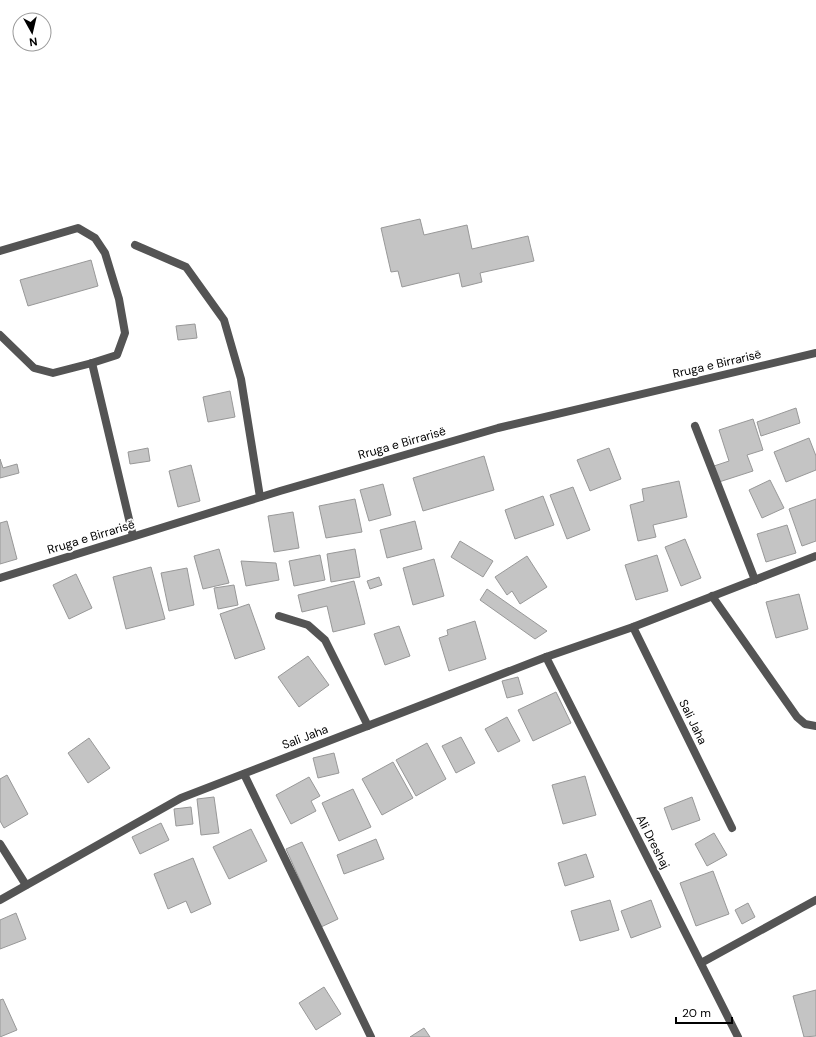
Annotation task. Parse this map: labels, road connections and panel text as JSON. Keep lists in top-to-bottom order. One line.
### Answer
{"streets":{"street":["Rruga e Birrarisë","Sali Jaha","Ali Dreshaj"]},"crossings":[["Sali Jaha","Ali Dreshaj"]],"scale_bar":"20 m","north":"bottom"}
